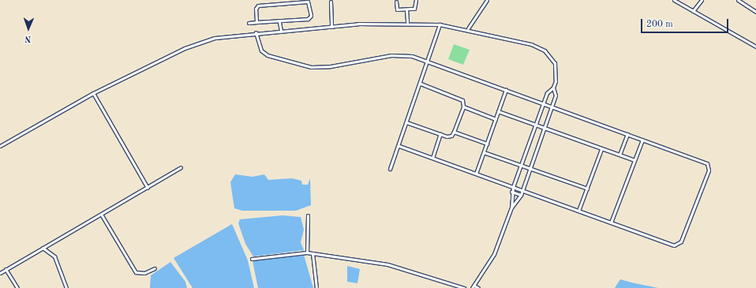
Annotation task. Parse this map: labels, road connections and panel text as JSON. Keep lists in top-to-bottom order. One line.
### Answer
{"scale_bar":"200 m","north":"bottom"}
